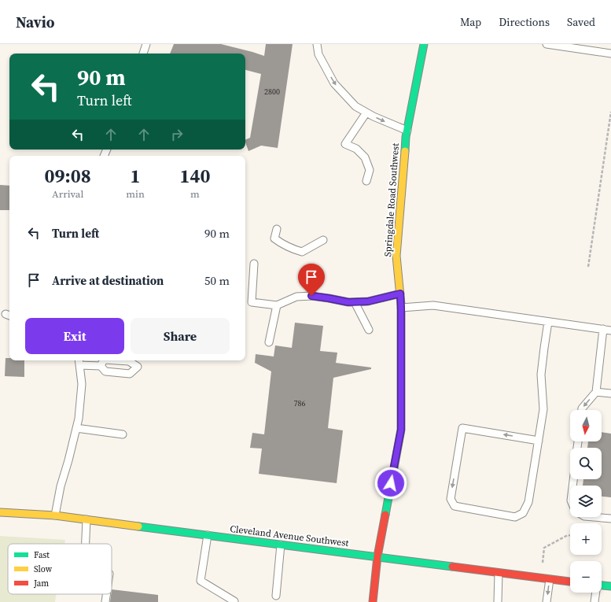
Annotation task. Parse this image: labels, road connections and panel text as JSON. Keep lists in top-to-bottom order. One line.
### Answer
{"streets":{"main road":["Springdale Road Southwest","Cleveland Avenue Southwest"]},"crossings":[["Springdale Road Southwest","Cleveland Avenue Southwest"]],"house_numbers":["2800","786"],"legend":["Fast","Slow","Jam"],"north":"bottom","page":{"header":"Navio","nav":["Map","Directions","Saved"],"turn":["90 m","Turn left"],"eta":["09:08","Arrival","1","min","140","m"],"list":[{"name":"Turn left","value":"90 m"},{"name":"Arrive at destination","value":"50 m"}],"buttons":["Exit","Share"],"map_buttons":["+","−"]}}
